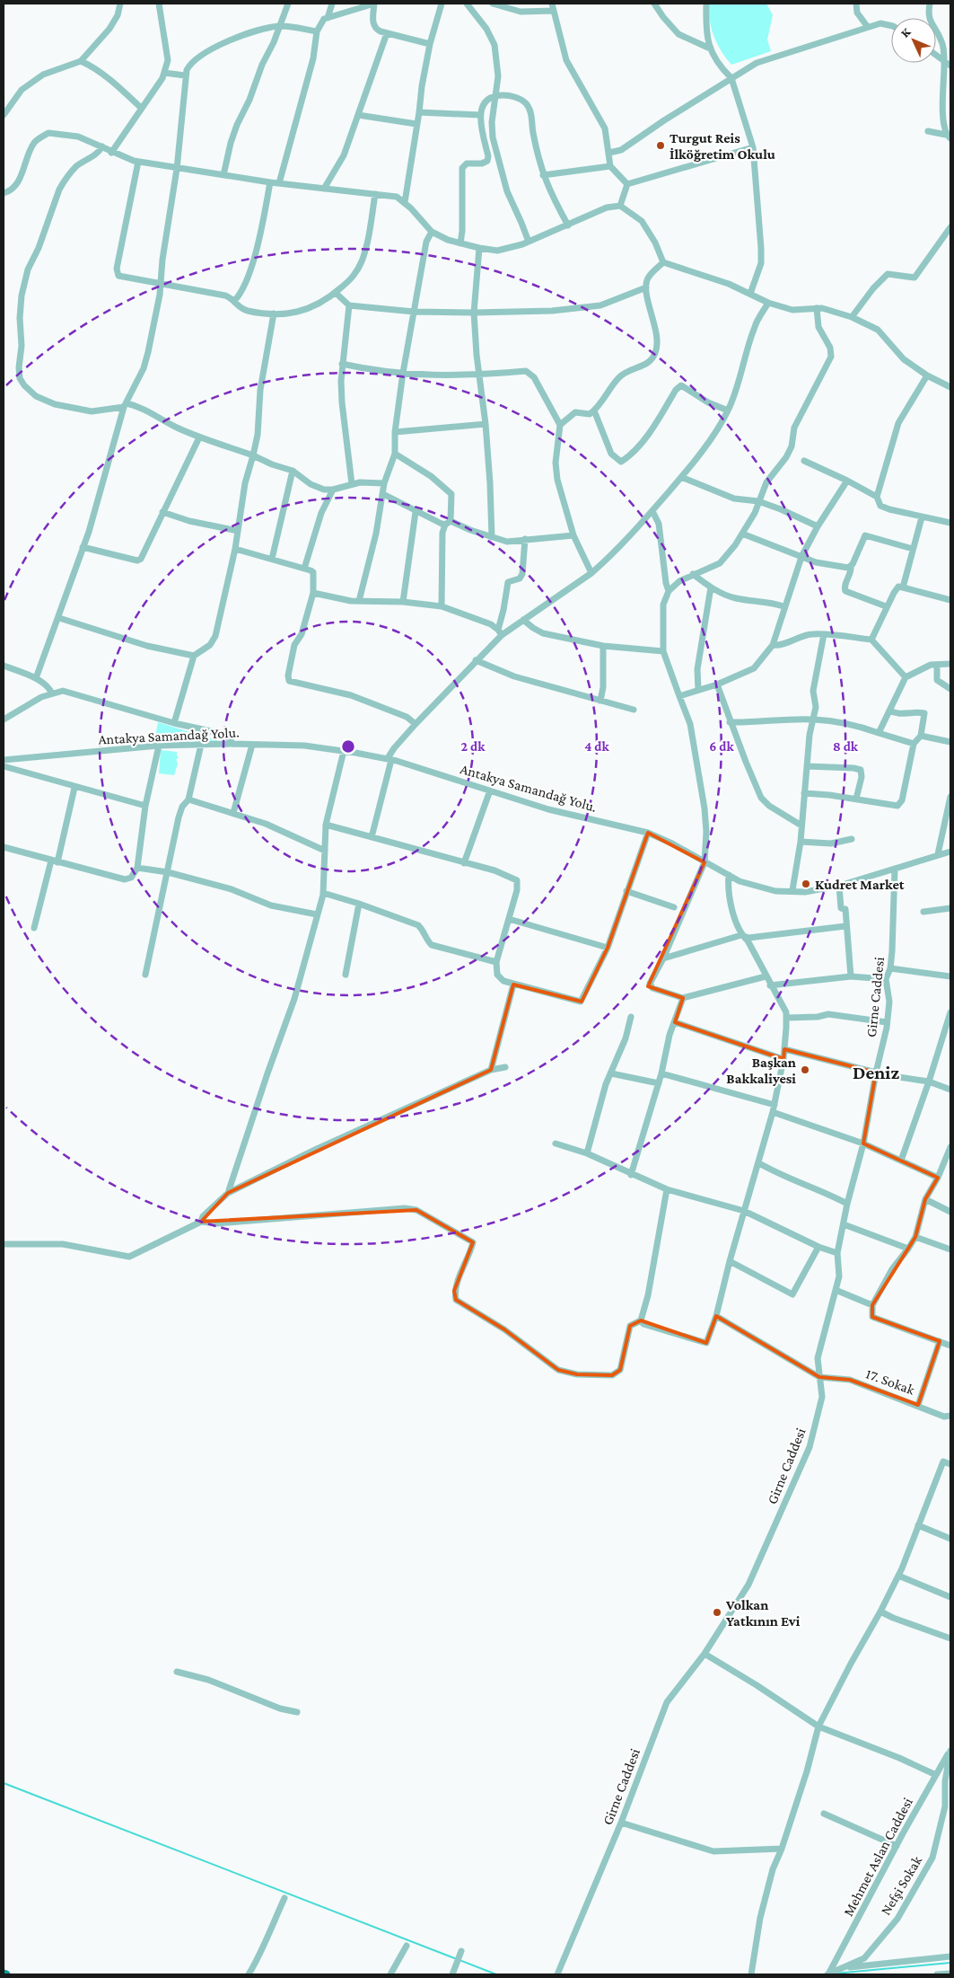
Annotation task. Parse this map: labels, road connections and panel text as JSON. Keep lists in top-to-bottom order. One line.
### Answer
{"streets":{"street":["Antakya Samandağ Yolu.","Girne Caddesi","17. Sokak","Mehmet Aslan Caddesi","Nefşi Sokak"]},"crossings":[["Antakya Samandağ Yolu.","Girne Caddesi"],["Girne Caddesi","17. Sokak"],["Mehmet Aslan Caddesi","Nefşi Sokak"]],"districts":["Deniz"],"places":["Turgut Reis İlköğretim Okulu","Kudret Market","Başkan Bakkaliyesi","Volkan Yatkının Evi"],"north":"top left","rings":["2 dk","4 dk","6 dk","8 dk"]}
